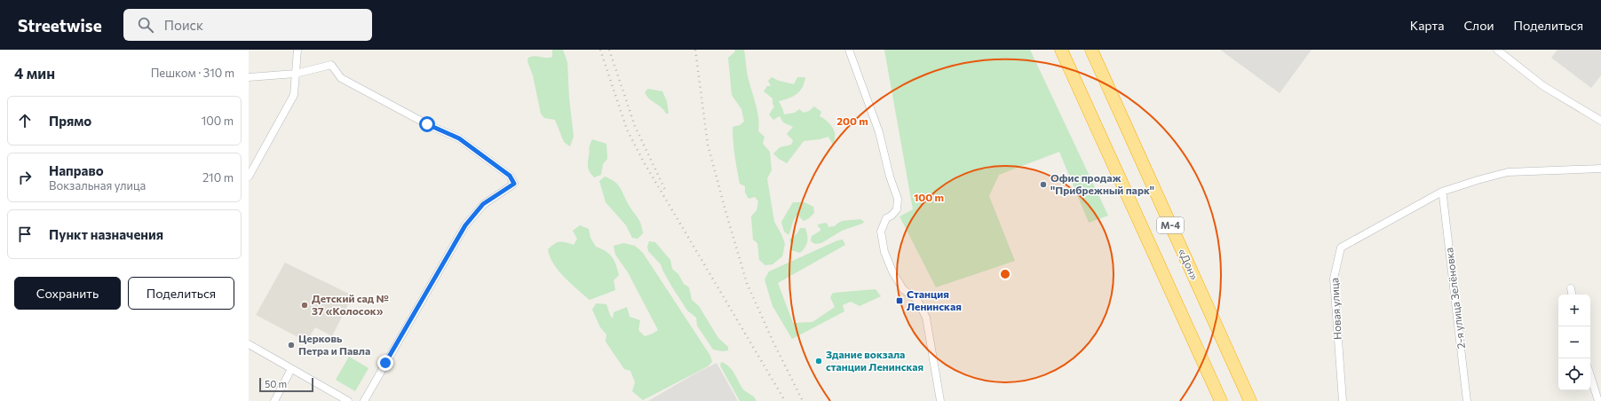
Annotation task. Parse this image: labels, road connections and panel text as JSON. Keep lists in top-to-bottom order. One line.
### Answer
{"streets":{"highway":["М-4","«Дон»"],"street":["2-я улица Зелёновка","Новая улица"]},"crossings":[["2-я улица Зелёновка","Новая улица"]],"places":{"other":["Офис продаж \"Прибрежный парк\"","Детский сад № 37 «Колосок»","Церковь Петра и Павла","Здание вокзала станции Ленинская"],"transit":["Станция Ленинская"]},"scale_bar":"50 m","page":{"header":"Streetwise","search":"Поиск","nav":["Карта","Слои","Поделиться"],"heading":["4 мин","Пешком · 310 m"],"list":[["Прямо","100 m"],["Направо","Вокзальная улица","210 m"],"Пункт назначения"],"buttons":["Сохранить","Поделиться"],"map_buttons":["+","−"],"scale":"50 m"},"rings":["200 m","100 m"]}
